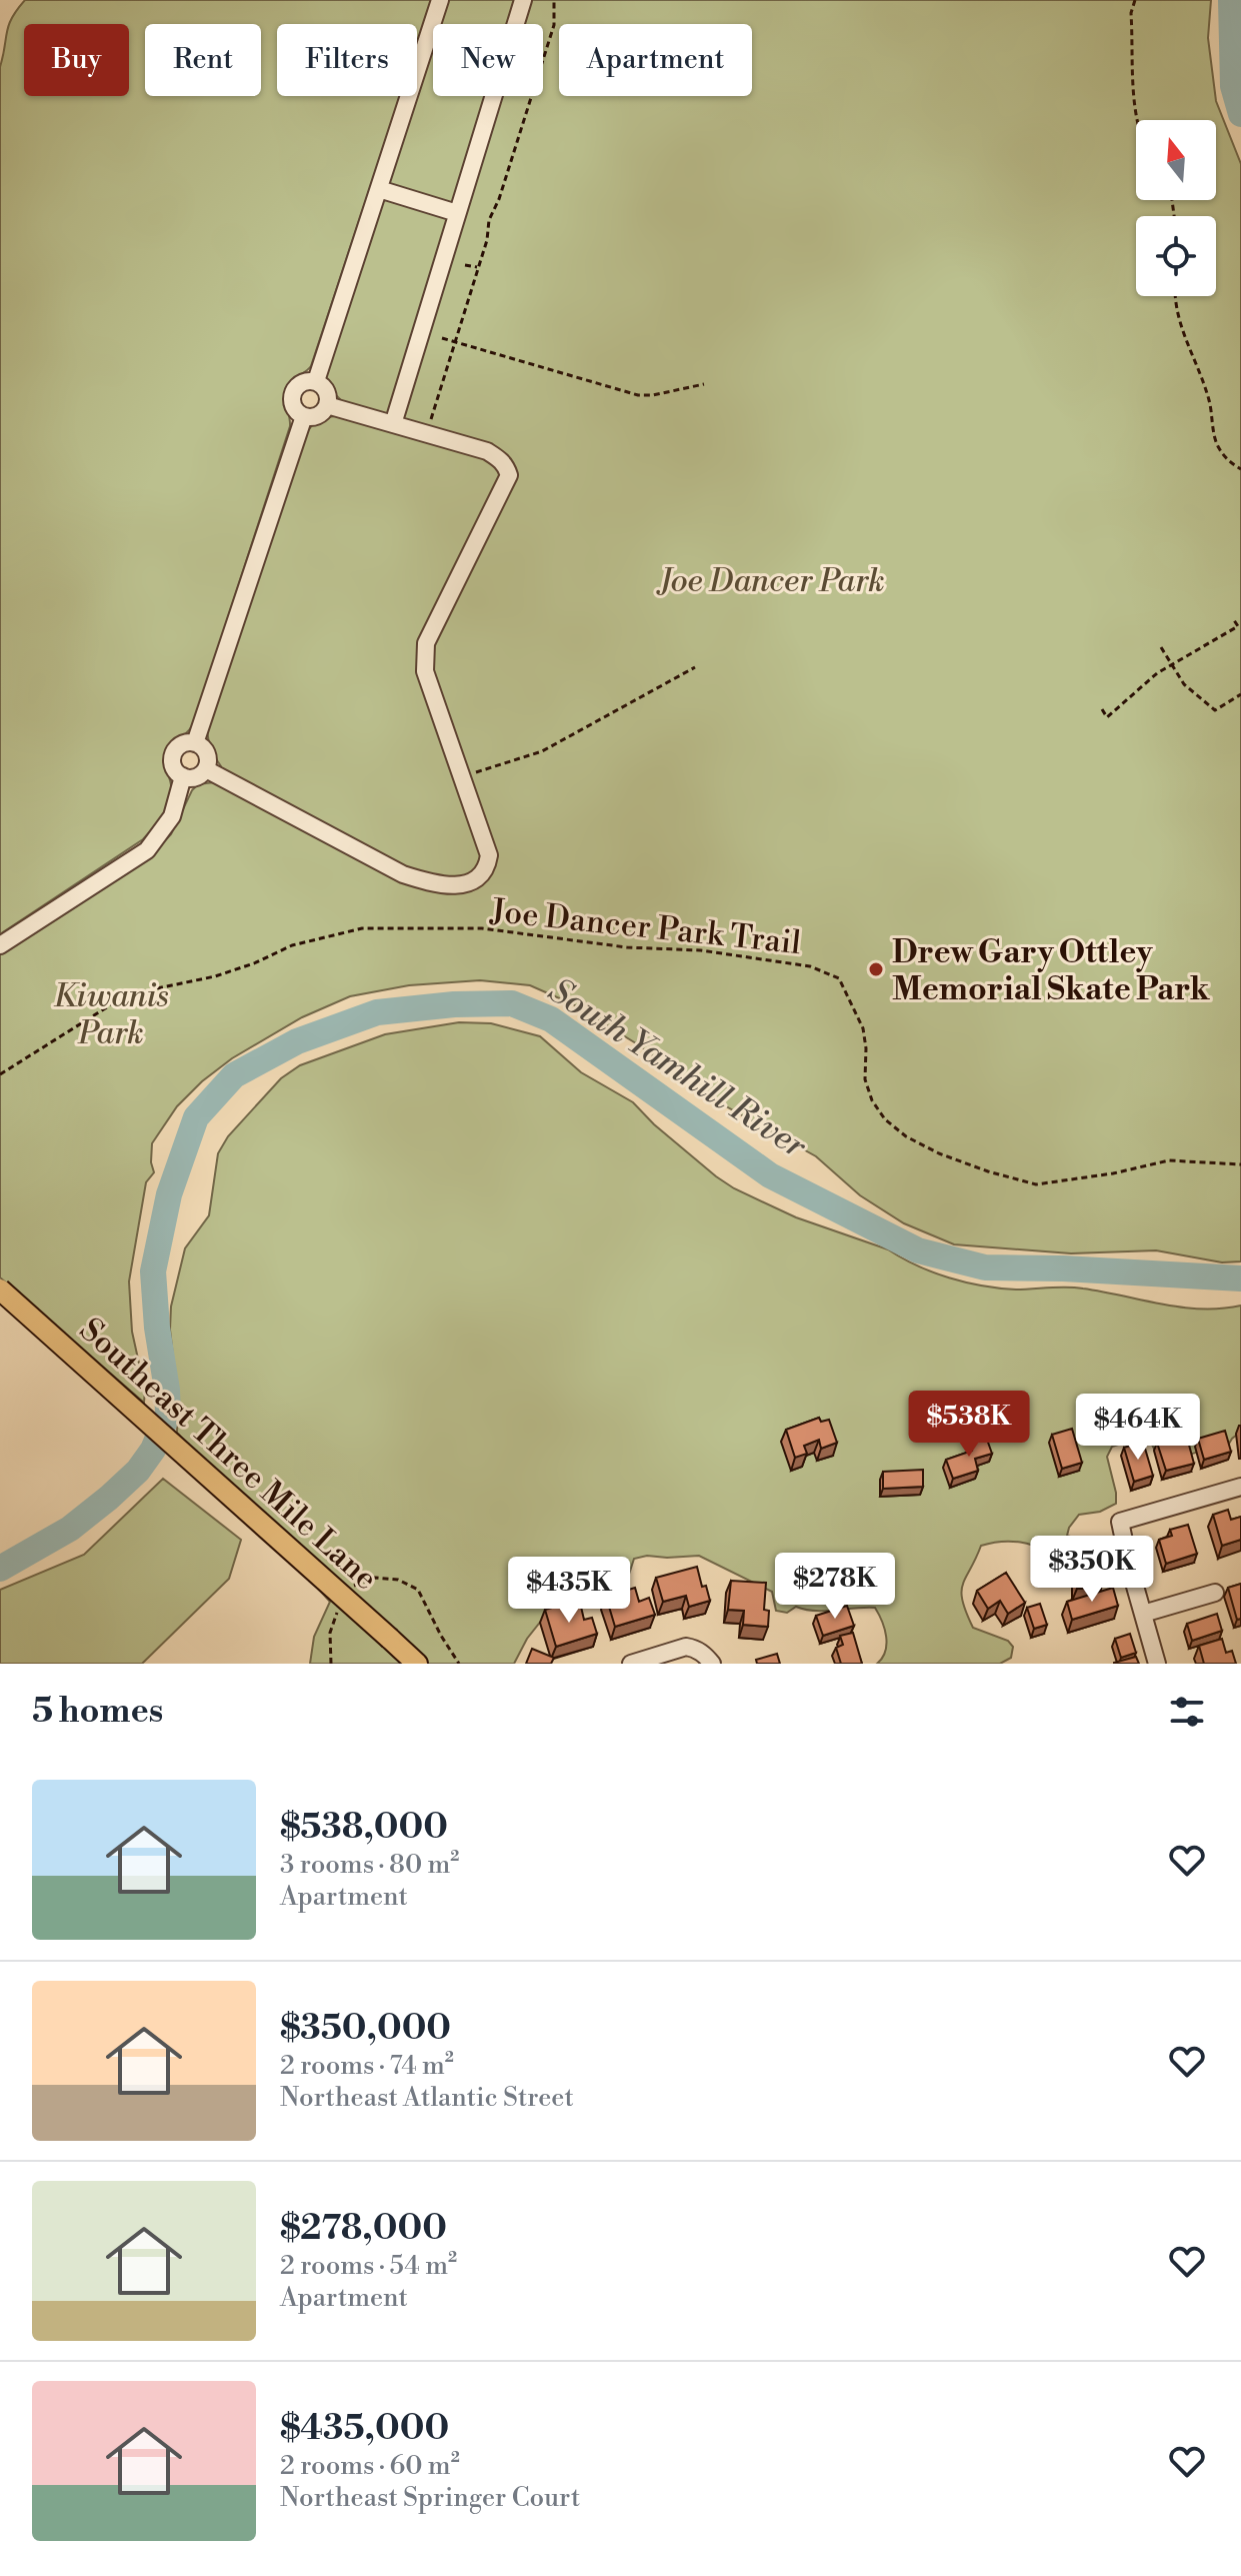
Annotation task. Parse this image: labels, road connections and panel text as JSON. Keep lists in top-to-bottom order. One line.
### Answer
{"streets":{"main road":["Southeast Three Mile Lane"],"path":["Joe Dancer Park Trail"]},"water":["South Yamhill River"],"parks":["Joe Dancer Park","Kiwanis Park"],"places":["Drew Gary Ottley Memorial Skate Park"],"north":"top","page":{"chip":["Buy","Rent","Filters","New","Apartment"],"price":["$538K","$464K","$350K","$278K","$435K"],"heading":"5 homes","list":[{"name":"$538,000","note":"3 rooms · 80 m² · Apartment"},{"name":"$350,000","note":"2 rooms · 74 m² · Northeast Atlantic Street"},{"name":"$278,000","note":"2 rooms · 54 m² · Apartment"},{"name":"$435,000","note":"2 rooms · 60 m² · Northeast Springer Court"}]}}
